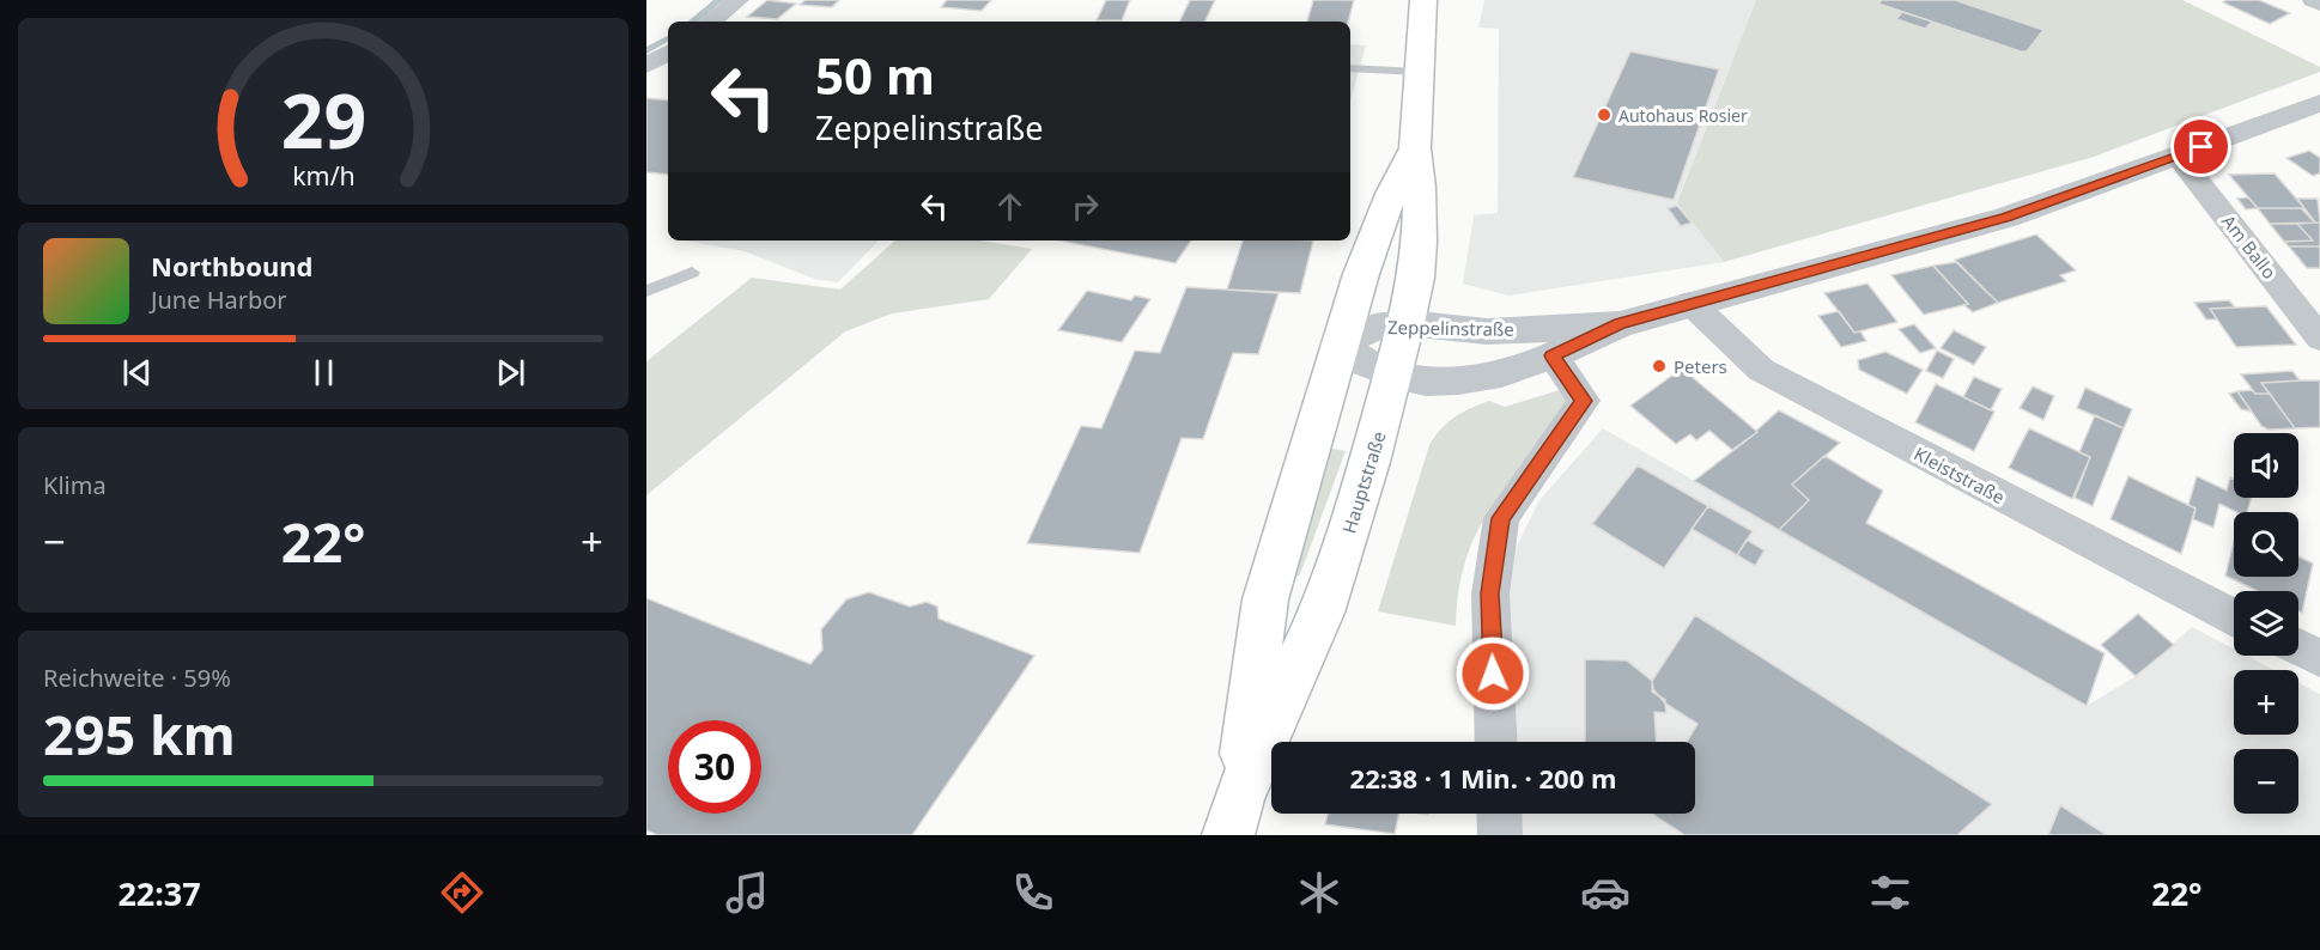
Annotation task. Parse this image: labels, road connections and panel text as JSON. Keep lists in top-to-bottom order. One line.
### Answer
{"streets":{"main road":["Hauptstraße"],"street":["Am Ballo","Zeppelinstraße","Kleiststraße"]},"crossings":[["Am Ballo","Zeppelinstraße"],["Zeppelinstraße","Kleiststraße"],["Zeppelinstraße","Hauptstraße"]],"places":["Autohaus Rosier","Peters"],"page":{"turn":["50 m","Zeppelinstraße"],"song":["Northbound","June Harbor"],"tile":["Klima",["Reichweite · 59%","295 km"]],"map_buttons":["+","−"],"heat":["−","22°","+"],"limit":"30","trip":"22:38 · 1 Min. · 200 m","tabs":["22:37","22°"],"gauge":["29","km/h"]}}
